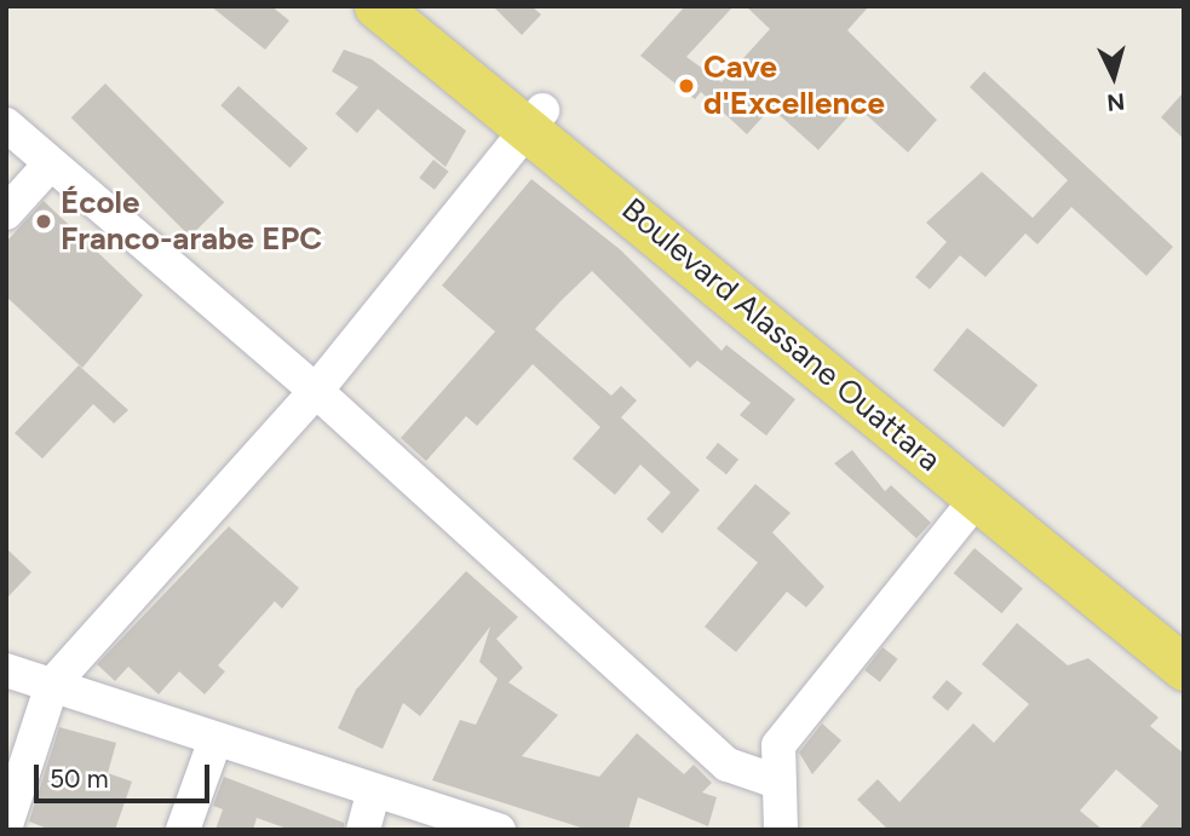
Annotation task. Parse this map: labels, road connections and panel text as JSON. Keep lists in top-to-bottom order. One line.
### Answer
{"streets":{"main road":["Boulevard Alassane Ouattara"]},"places":["Cave d'Excellence","École Franco-arabe EPC"],"scale_bar":"50 m","north":"bottom"}
